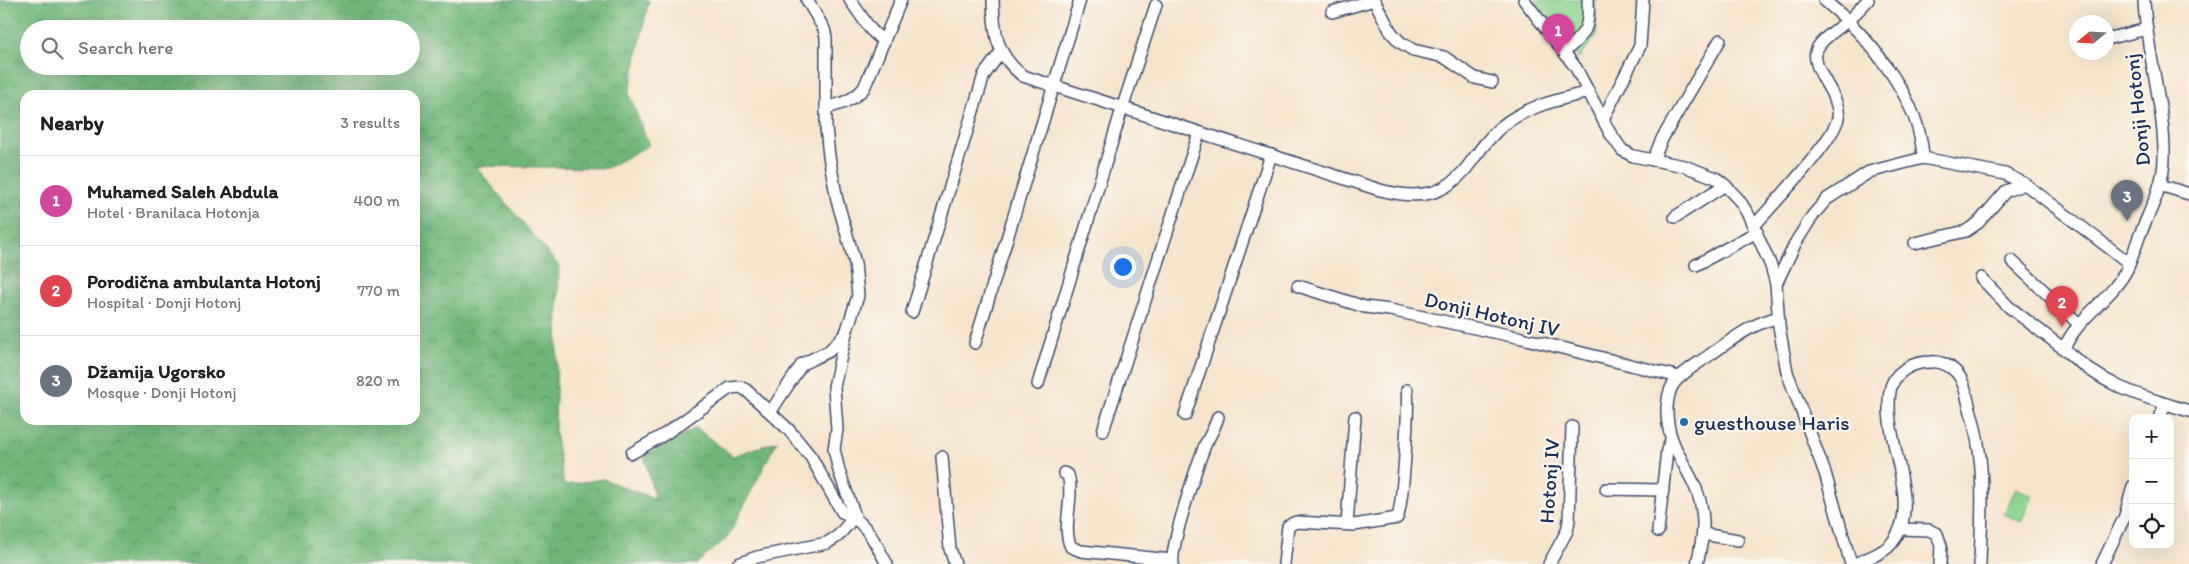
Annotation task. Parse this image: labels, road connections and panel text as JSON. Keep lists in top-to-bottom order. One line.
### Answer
{"streets":{"street":["Donji Hotonj","Donji Hotonj IV","Hotonj IV"]},"places":["guesthouse Haris"],"north":"left","page":{"pins":["1","3","2"],"search":"Search here","heading":["Nearby","3 results"],"list":[{"mark":"1","name":"Muhamed Saleh Abdula","note":"Hotel · Branilaca Hotonja","value":"400 m"},{"mark":"2","name":"Porodična ambulanta Hotonj","note":"Hospital · Donji Hotonj","value":"770 m"},{"mark":"3","name":"Džamija Ugorsko","note":"Mosque · Donji Hotonj","value":"820 m"}],"map_buttons":["+","−"]}}
